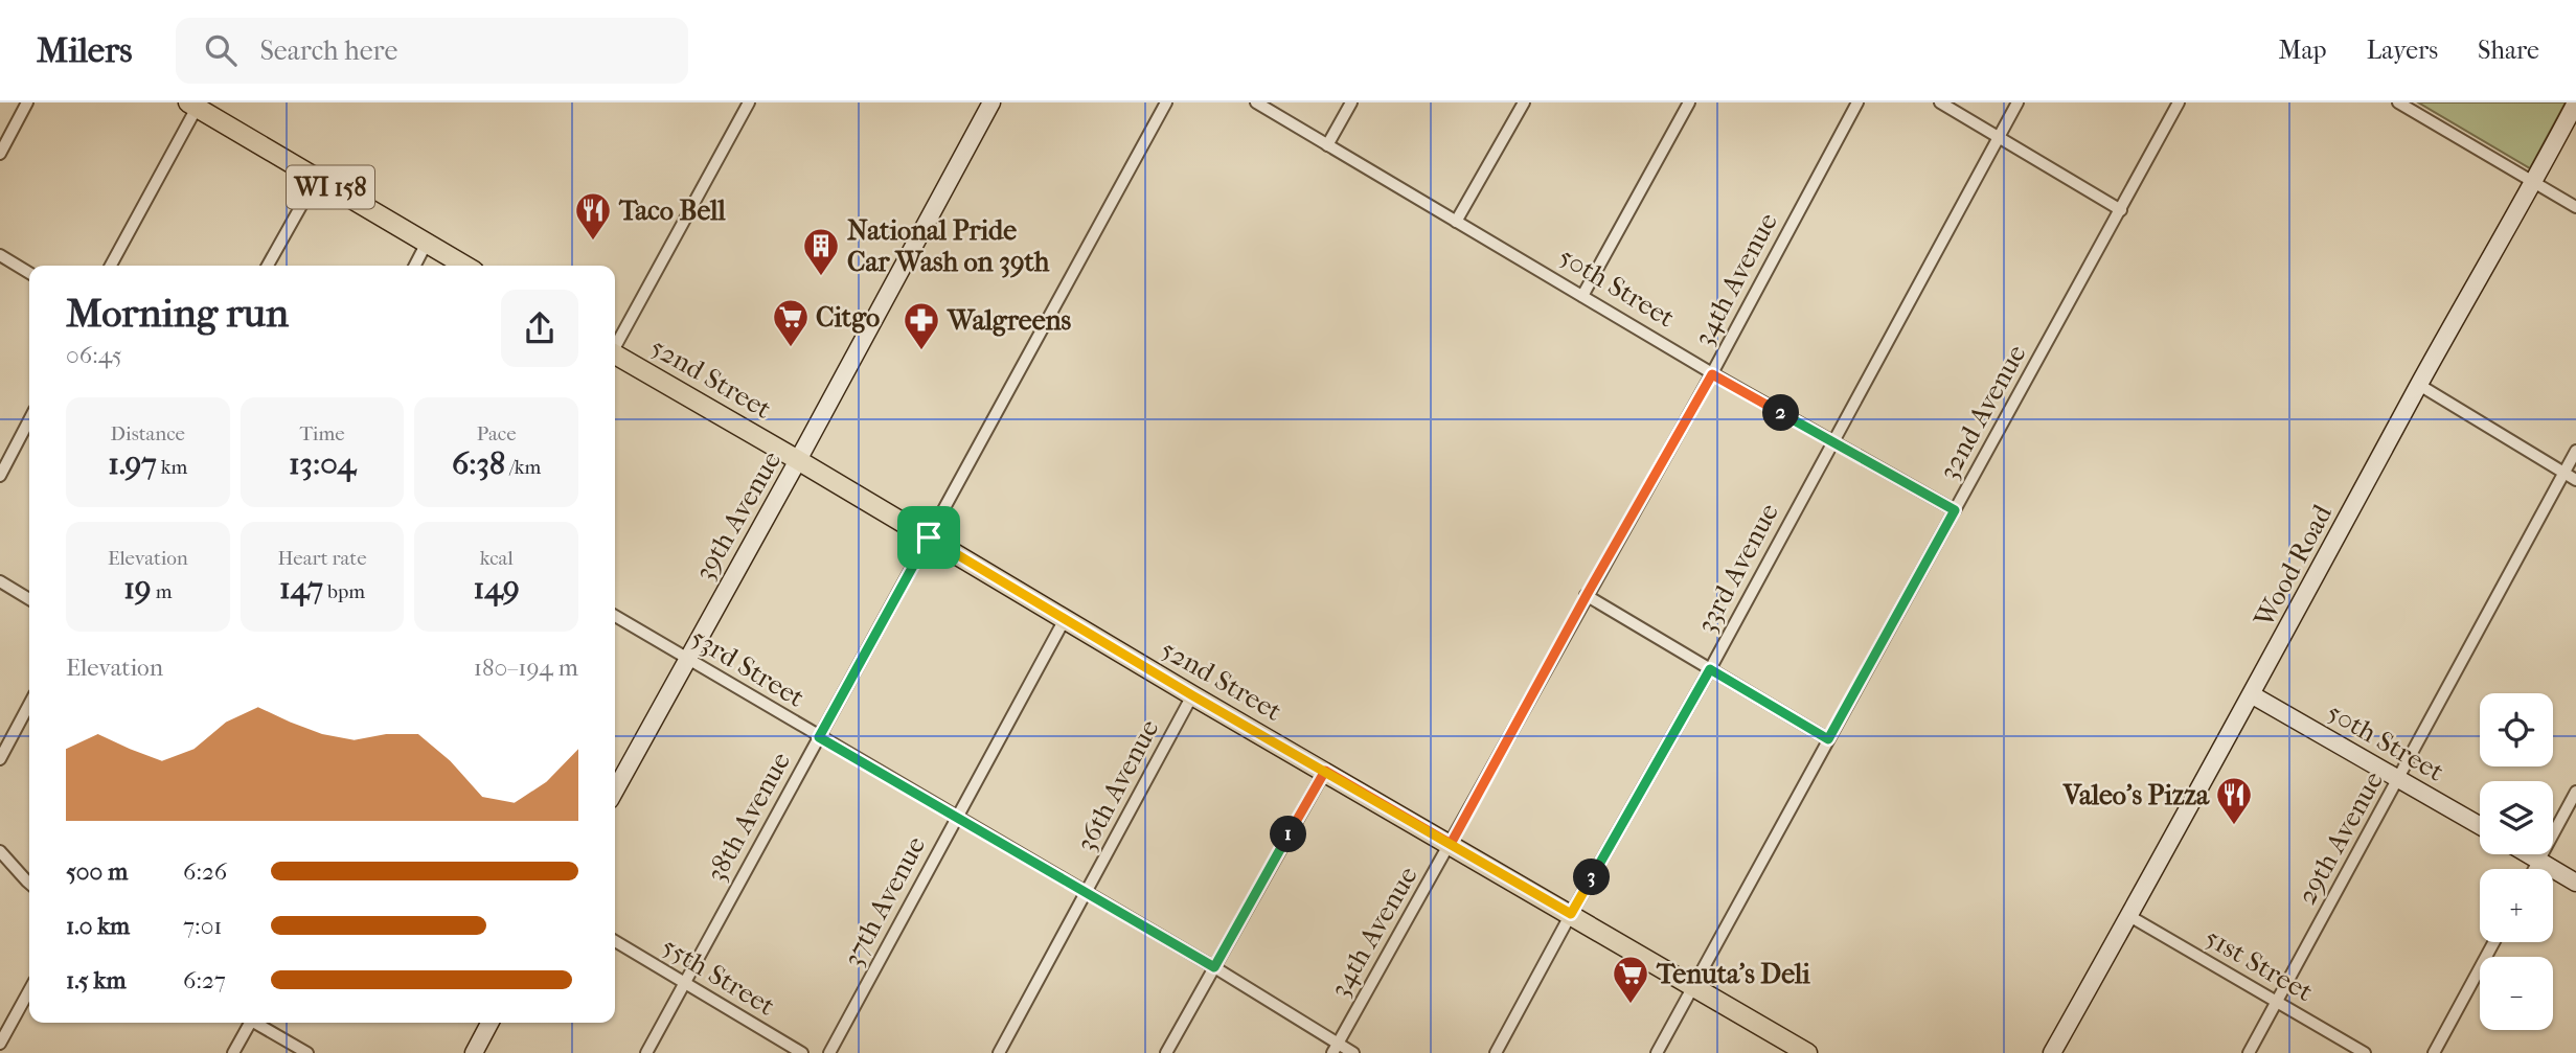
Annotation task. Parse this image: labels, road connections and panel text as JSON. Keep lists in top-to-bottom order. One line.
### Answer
{"streets":{"main road":["WI 158","52nd Street"],"street":["34th Avenue","50th Street","32nd Avenue","39th Avenue","Wood Road","33rd Avenue","53rd Street","36th Avenue","38th Avenue","29th Avenue","37th Avenue","51st Street","55th Street"]},"crossings":[["34th Avenue","50th Street"],["34th Avenue","52nd Street"],["34th Avenue","53rd Street"],["50th Street","32nd Avenue"],["50th Street","Wood Road"],["50th Street","33rd Avenue"],["50th Street","29th Avenue"],["52nd Street","32nd Avenue"],["52nd Street","39th Avenue"],["52nd Street","33rd Avenue"],["52nd Street","36th Avenue"],["52nd Street","38th Avenue"],["52nd Street","37th Avenue"],["39th Avenue","53rd Street"],["Wood Road","51st Street"],["53rd Street","36th Avenue"],["53rd Street","38th Avenue"],["53rd Street","37th Avenue"],["38th Avenue","55th Street"],["29th Avenue","51st Street"]],"places":{"restaurant":["Taco Bell","Valeo's Pizza"],"building":["National Pride Car Wash on 39th"],"supermarket":["Citgo","Tenuta's Deli"],"pharmacy":["Walgreens"]},"page":{"header":"Milers","search":"Search here","nav":["Map","Layers","Share"],"heading":["Morning run","06:45"],"stats":[["Distance","1.97 km"],["Time","13:04"],["Pace","6:38 /km"],["Elevation","19 m"],["Heart rate","147 bpm"],["kcal","149"]],"pins":["2","1","3"],"chart":["Elevation","180–194 m"],"map_buttons":["+","−"],"list":[{"name":"500 m","note":"6:26"},{"name":"1.0 km","note":"7:01"},{"name":"1.5 km","note":"6:27"}]}}
